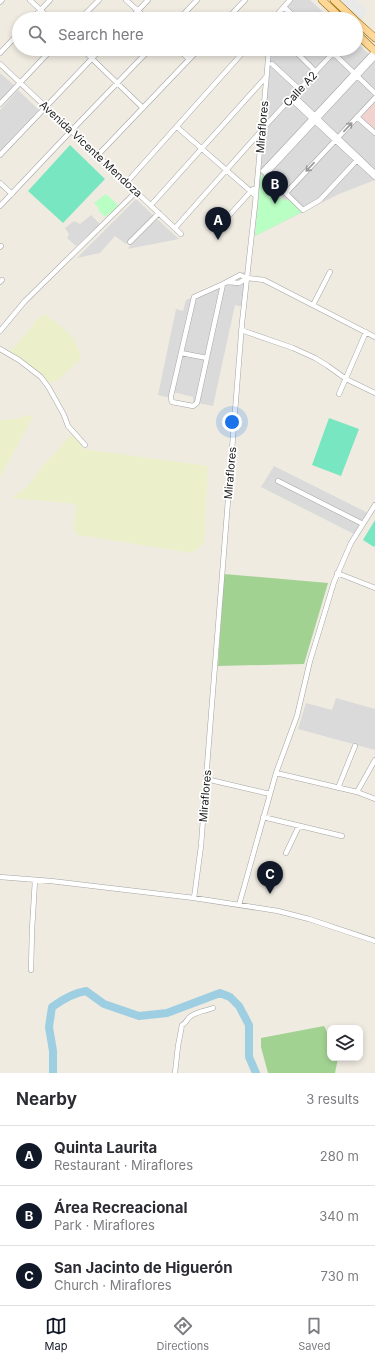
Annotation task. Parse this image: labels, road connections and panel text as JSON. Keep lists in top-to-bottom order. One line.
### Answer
{"streets":{"street":["Calle A2","Miraflores","Avenida Vicente Mendoza"]},"page":{"search":"Search here","pins":["B","A","C"],"heading":["Nearby","3 results"],"list":[{"mark":"A","name":"Quinta Laurita","note":"Restaurant · Miraflores","value":"280 m"},{"mark":"B","name":"Área Recreacional","note":"Park · Miraflores","value":"340 m"},{"mark":"C","name":"San Jacinto de Higuerón","note":"Church · Miraflores","value":"730 m"}],"nav":["Map","Directions","Saved"]}}
